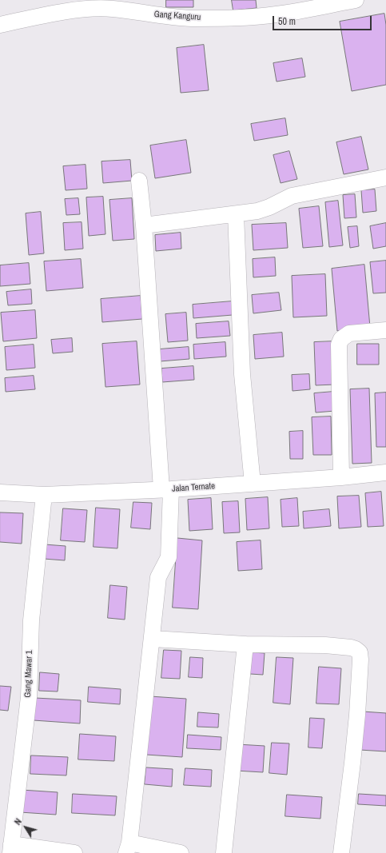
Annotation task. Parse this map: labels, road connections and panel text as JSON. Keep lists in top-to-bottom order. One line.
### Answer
{"streets":{"street":["Gang Kanguru","Jalan Ternate","Gang Mawar 1"]},"crossings":[["Jalan Ternate","Gang Mawar 1"]],"scale_bar":"50 m","north":"top left"}
